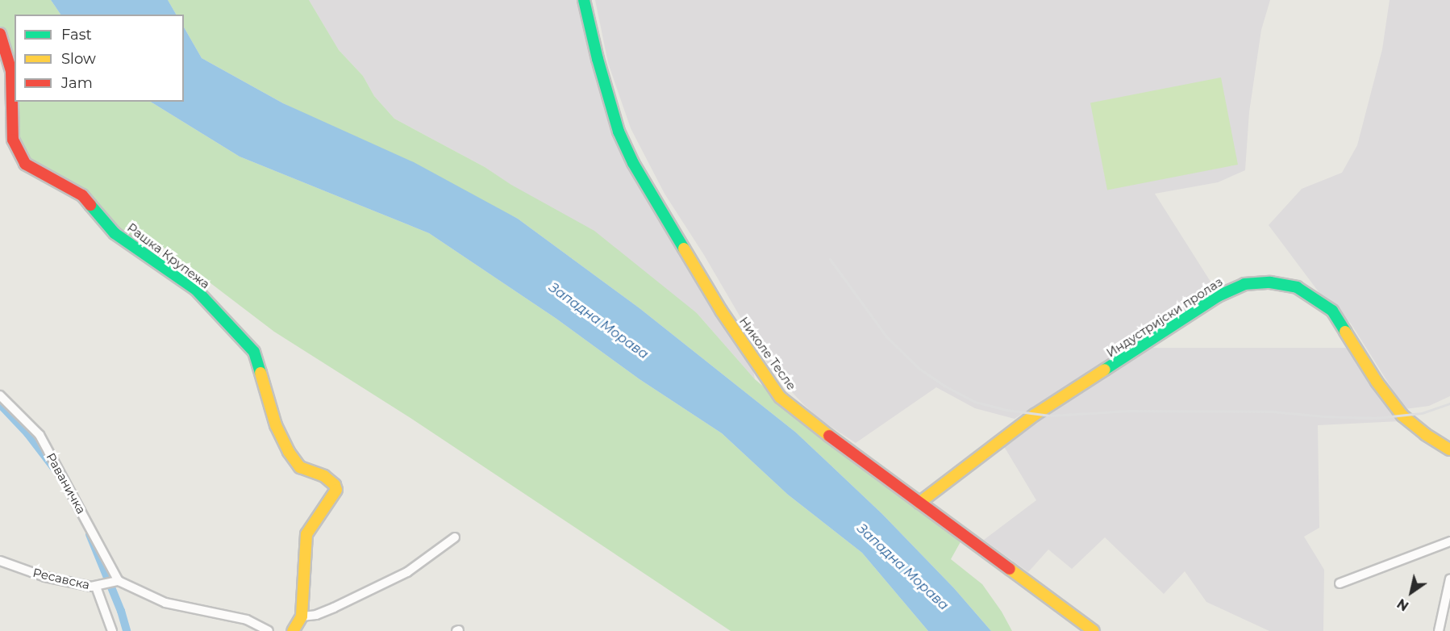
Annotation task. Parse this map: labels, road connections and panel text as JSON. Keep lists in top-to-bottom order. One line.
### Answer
{"streets":{"street":["Рашка Крупежа","Индустријски пролаз","Николе Тесле","Раваничка","Ресавска"]},"crossings":[["Индустријски пролаз","Николе Тесле"]],"water":["Западна Морава"],"legend":["Fast","Slow","Jam"],"north":"bottom left"}
